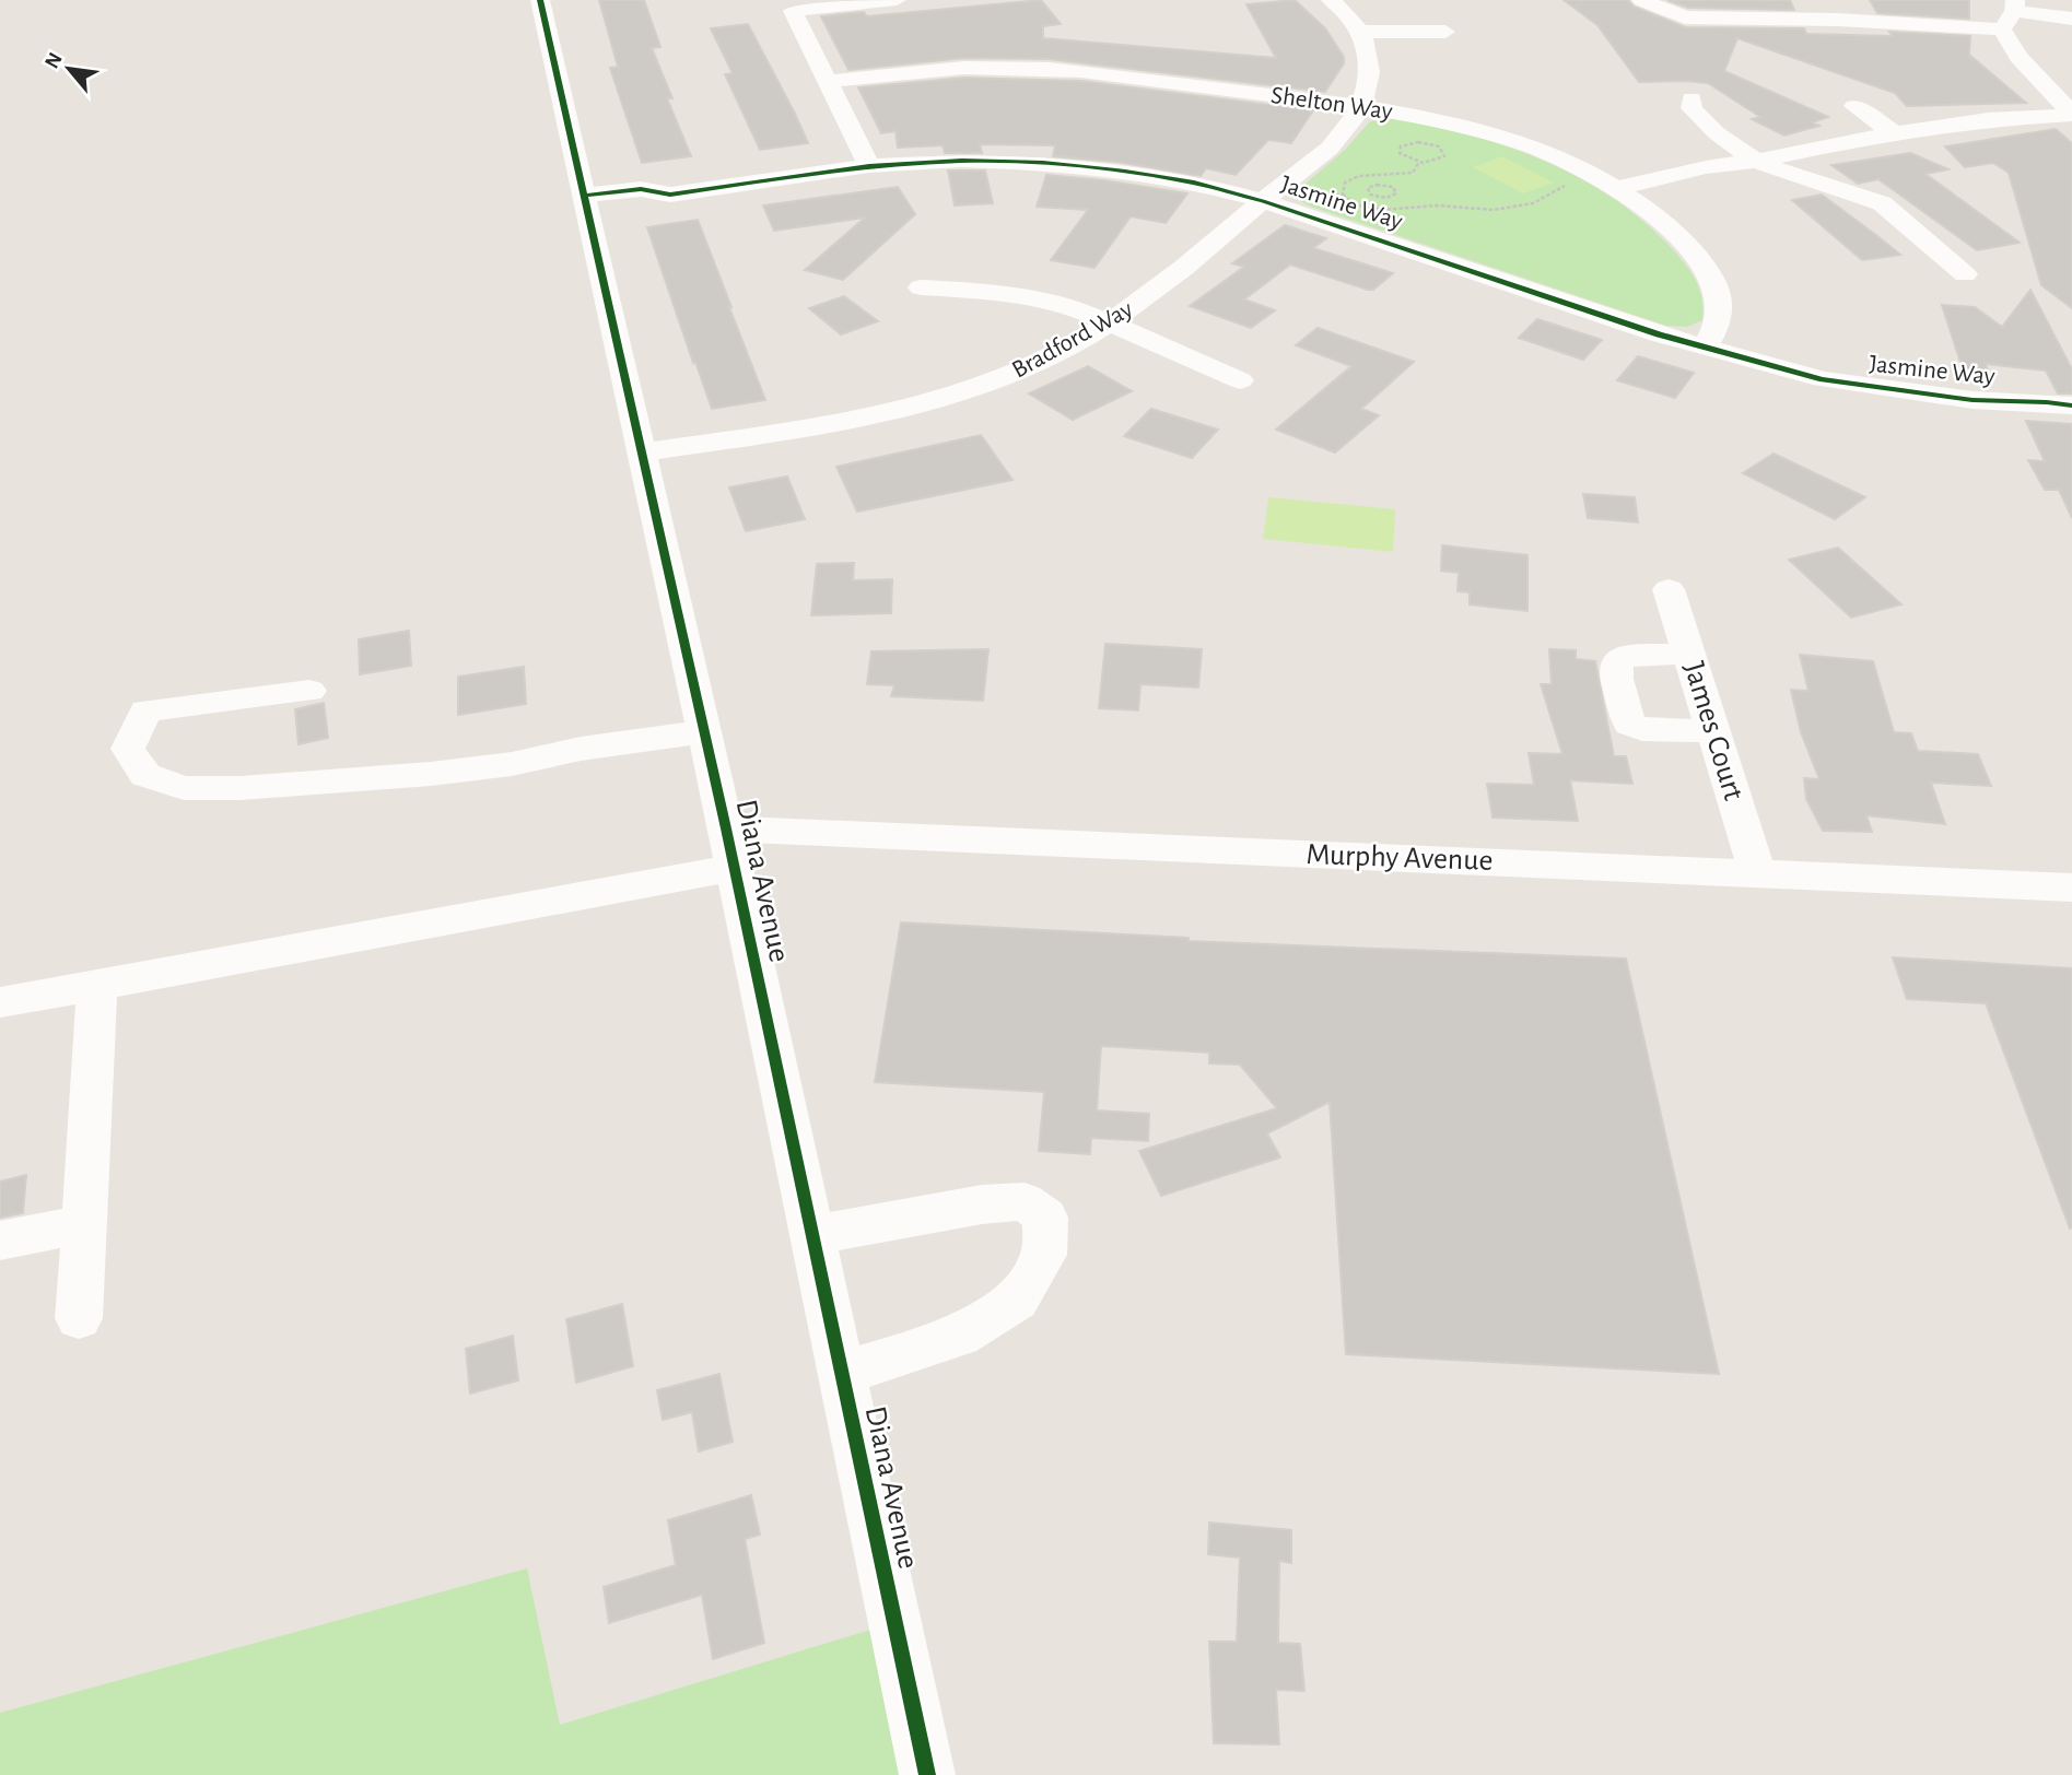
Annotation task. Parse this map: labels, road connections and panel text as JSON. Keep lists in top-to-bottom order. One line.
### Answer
{"streets":{"street":["Shelton Way","Jasmine Way","Bradford Way","James Court","Murphy Avenue","Diana Avenue"]},"crossings":[["Shelton Way","Jasmine Way"],["Shelton Way","Bradford Way"],["Jasmine Way","Bradford Way"],["Jasmine Way","Diana Avenue"],["Bradford Way","Diana Avenue"],["James Court","Murphy Avenue"],["Murphy Avenue","Diana Avenue"]],"north":"top left"}
